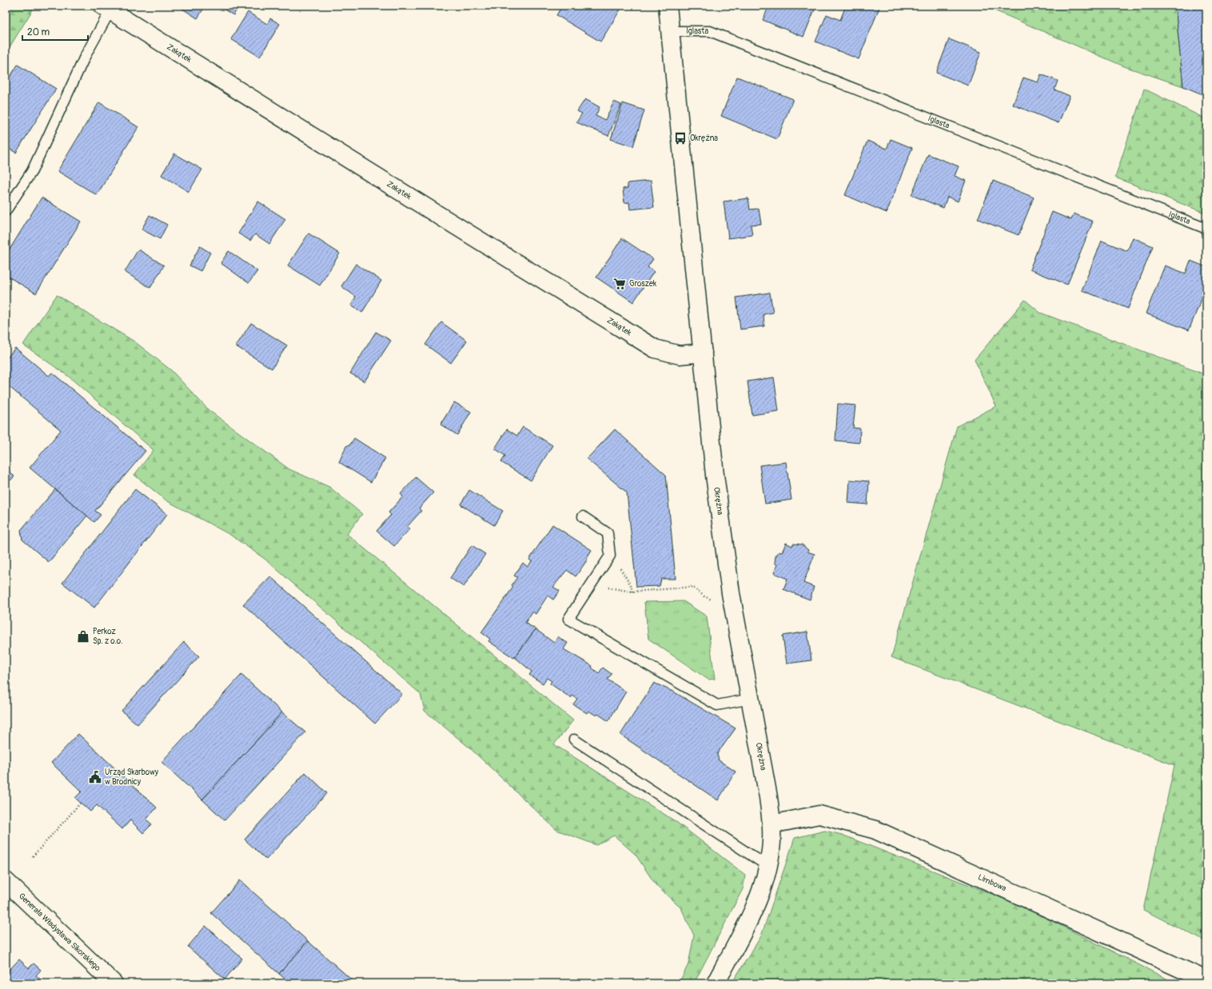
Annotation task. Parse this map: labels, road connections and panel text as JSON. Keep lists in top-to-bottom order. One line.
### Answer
{"streets":{"street":["Zakątek","Okrężna","Limbowa","Generała Władysława Sikorskiego"],"lane":["Iglasta"]},"crossings":[["Iglasta","Okrężna"],["Zakątek","Okrężna"],["Okrężna","Limbowa"]],"places":{"bus stop":["Okrężna"],"supermarket":["Groszek"],"shop":["Perkoz Sp. z o.o."],"public building":["Urząd Skarbowy w Brodnicy"]},"scale_bar":"20 m"}
